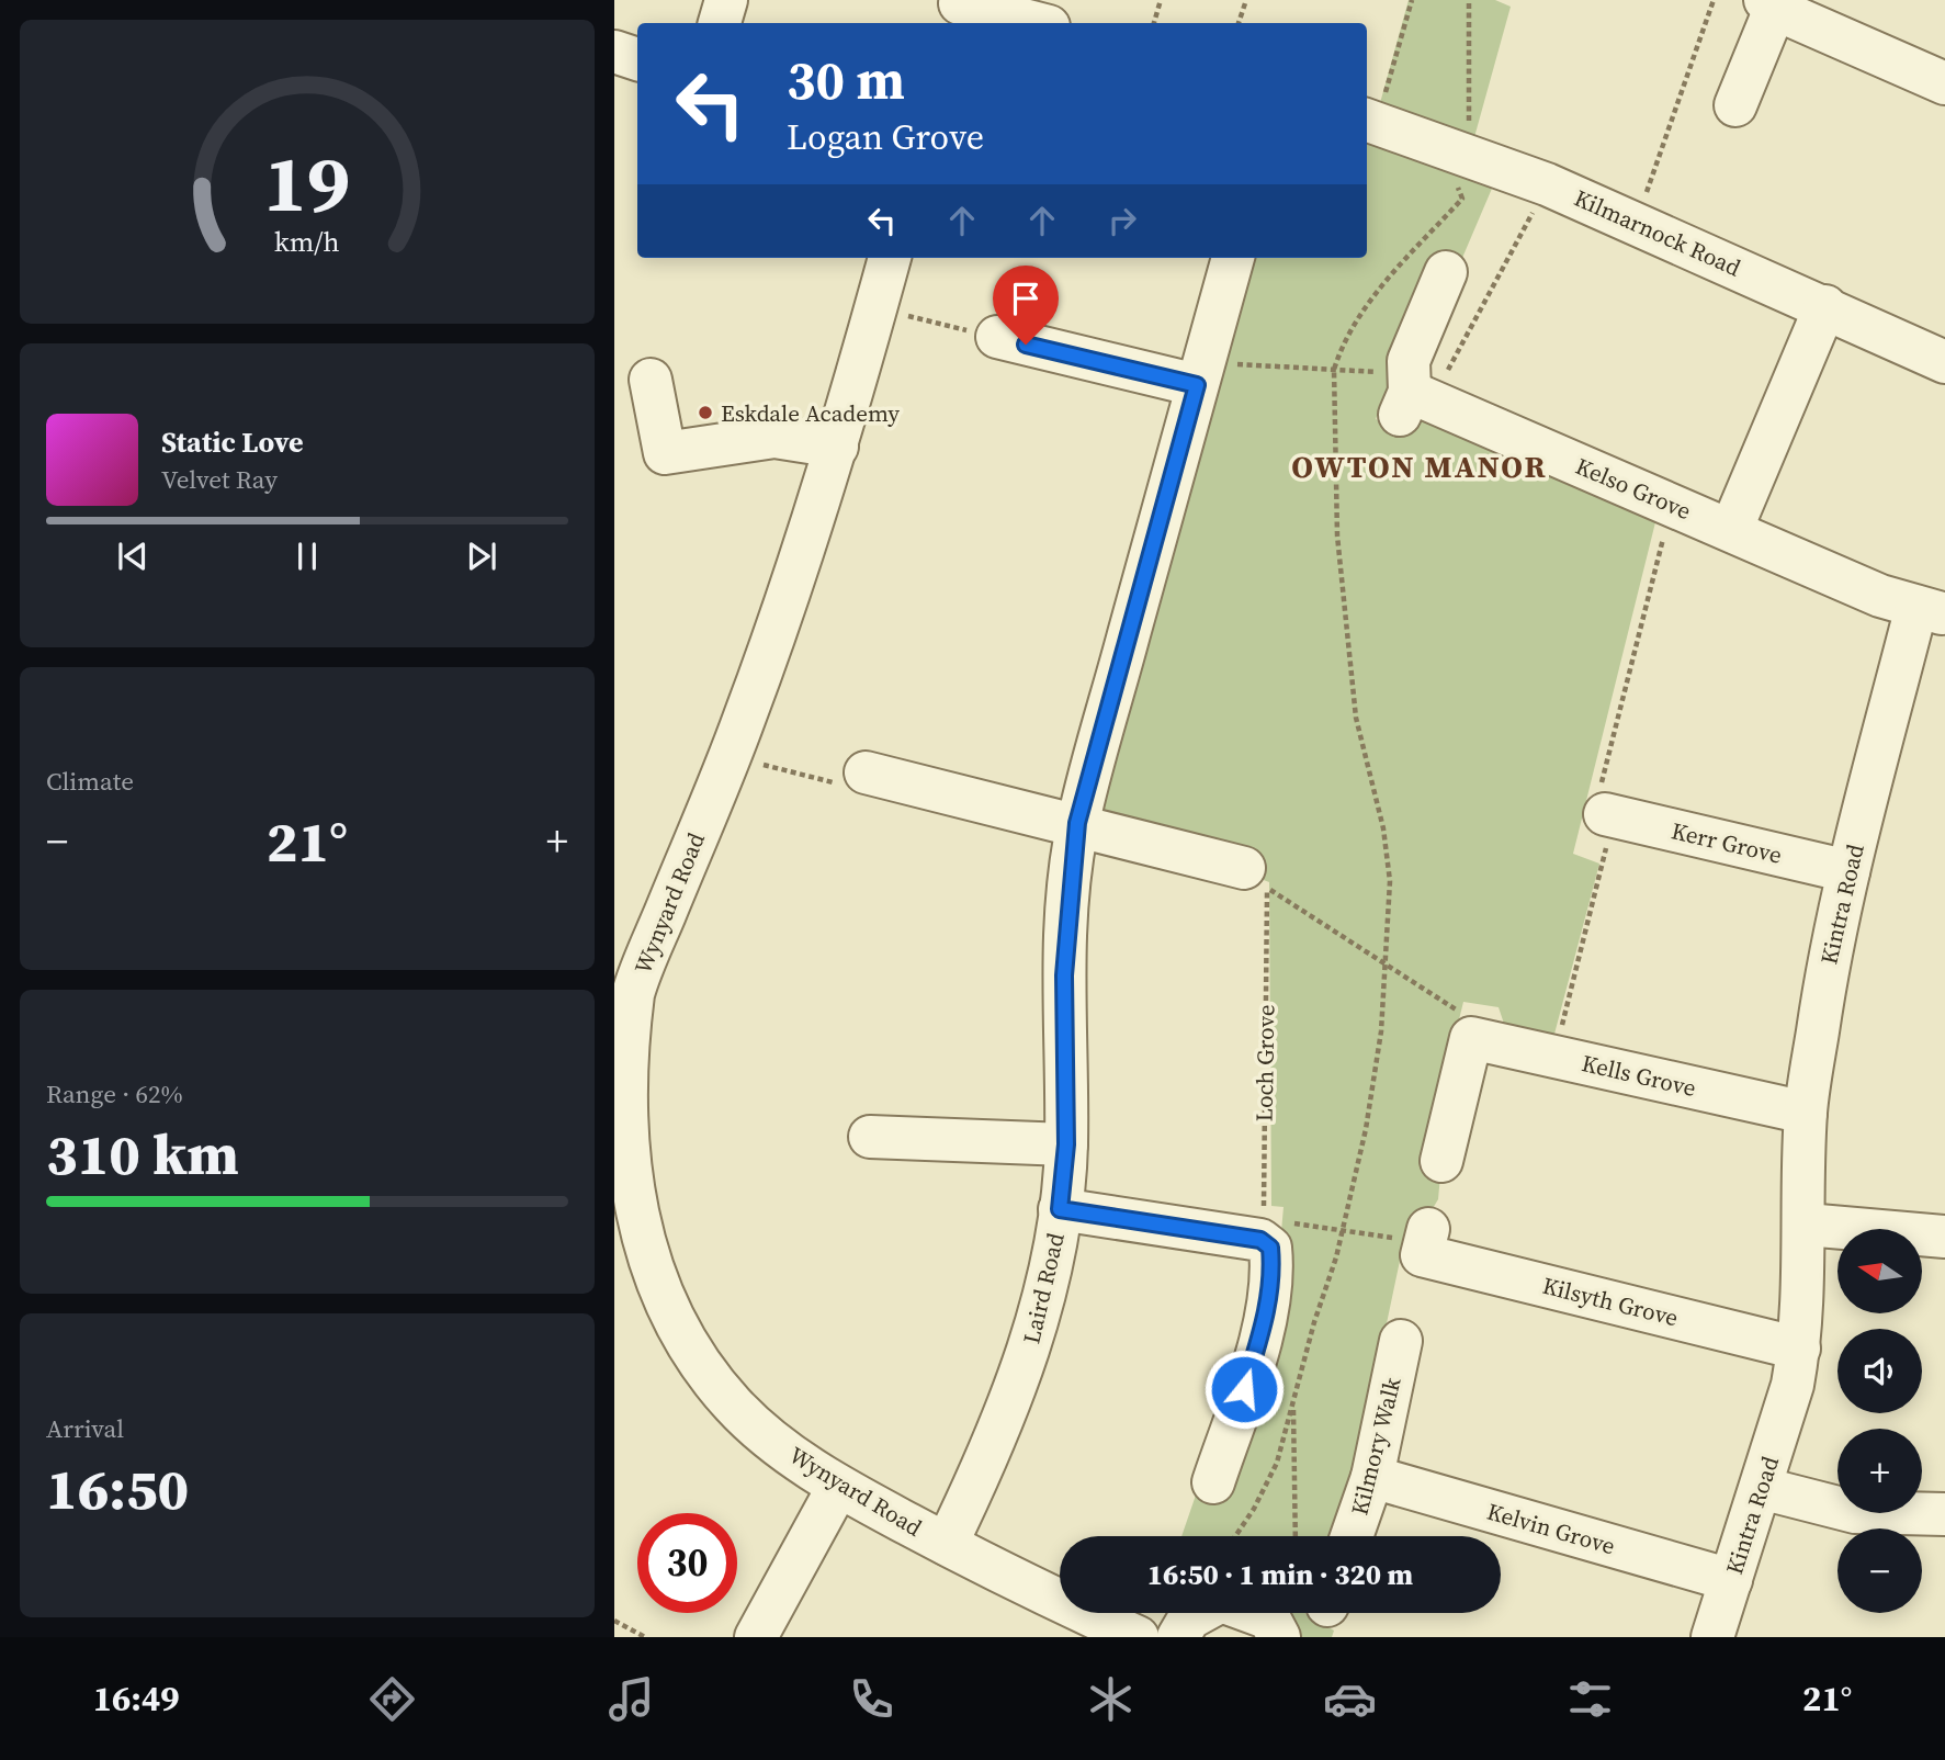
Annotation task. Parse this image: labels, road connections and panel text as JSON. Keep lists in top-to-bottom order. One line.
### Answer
{"streets":{"street":["Kilmarnock Road","Kelso Grove","Kerr Grove","Wynyard Road","Kintra Road","Kells Grove","Laird Road","Kilsyth Grove","Kilmory Walk","Kelvin Grove"],"path":["Loch Grove"]},"crossings":[["Kelso Grove","Kintra Road"],["Kerr Grove","Kintra Road"],["Wynyard Road","Laird Road"],["Kintra Road","Kells Grove"],["Kintra Road","Kilsyth Grove"],["Kintra Road","Kelvin Grove"],["Kilmory Walk","Kelvin Grove"]],"districts":["OWTON MANOR"],"places":["Eskdale Academy"],"north":"left","page":{"turn":["30 m","Logan Grove"],"song":["Static Love","Velvet Ray"],"tile":["Climate",["Range · 62%","310 km"],["Arrival","16:50"]],"heat":["−","21°","+"],"map_buttons":["+","−"],"limit":"30","trip":"16:50 · 1 min · 320 m","tabs":["16:49","21°"],"gauge":["19","km/h"]}}
